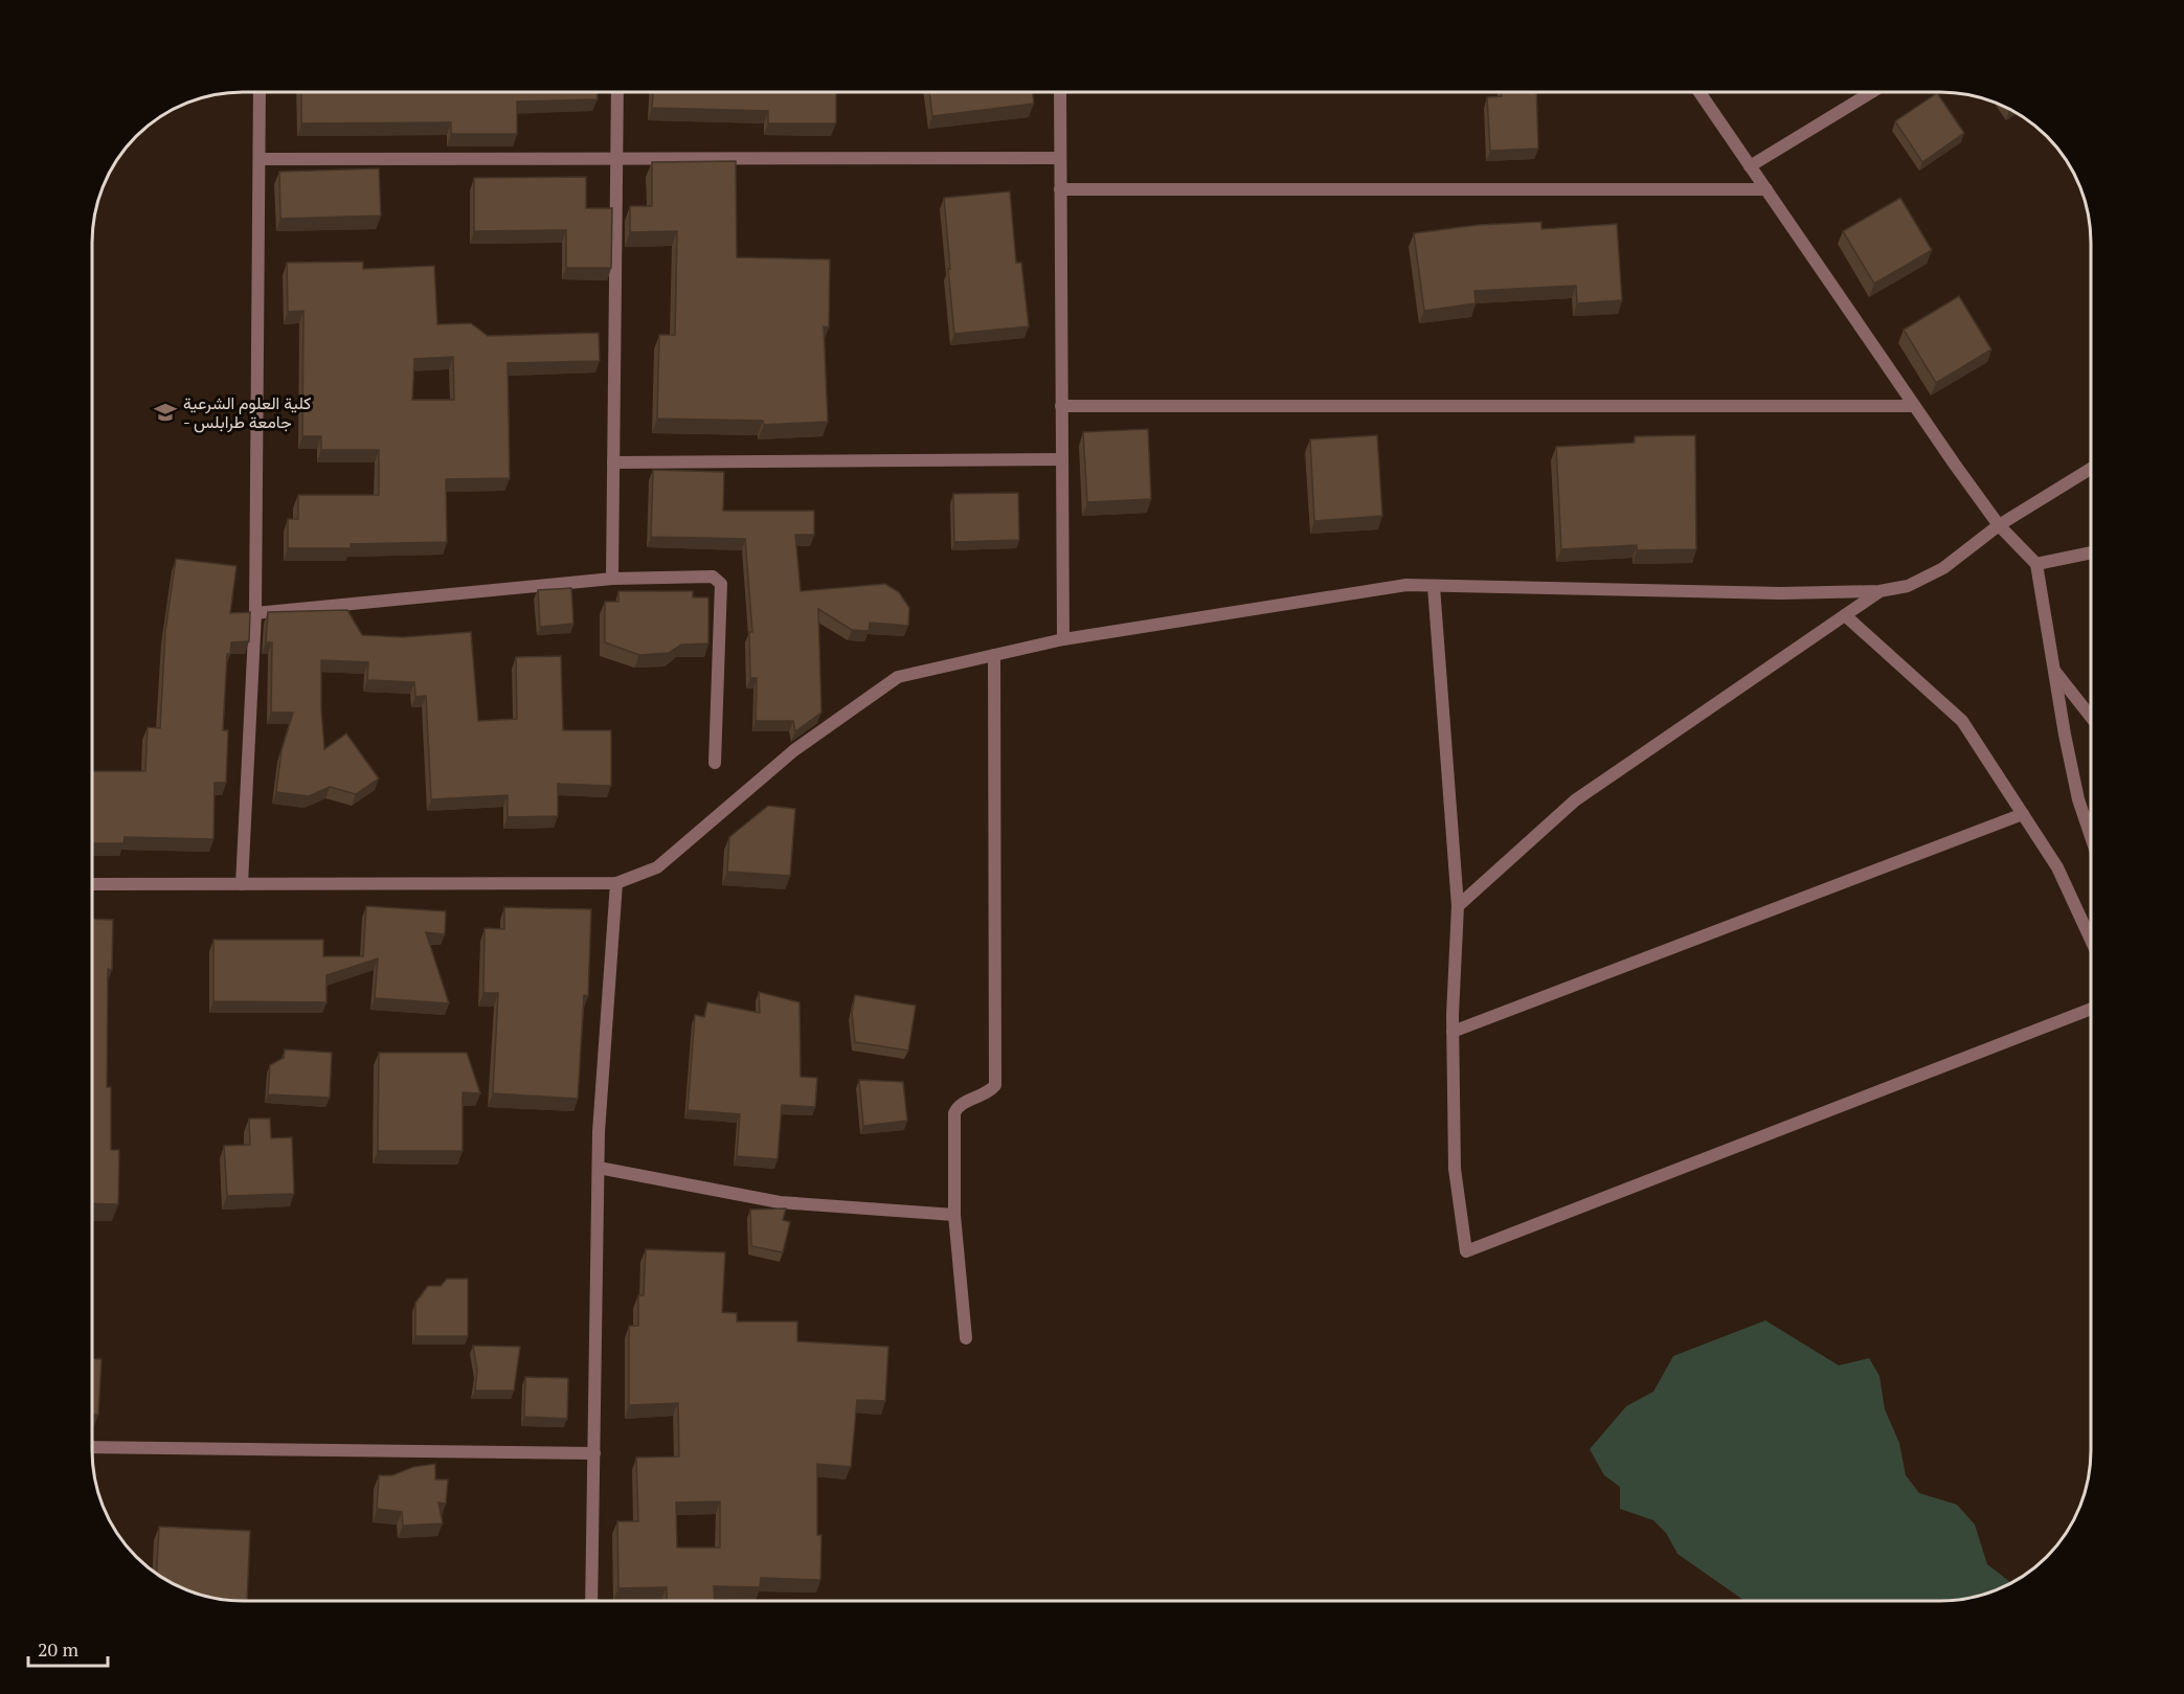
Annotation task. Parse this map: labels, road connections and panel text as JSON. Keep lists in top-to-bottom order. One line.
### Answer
{"places":{"school or university":["كلية العلوم الشرعية - جامعة طرابلس"]},"scale_bar":"20 m"}
